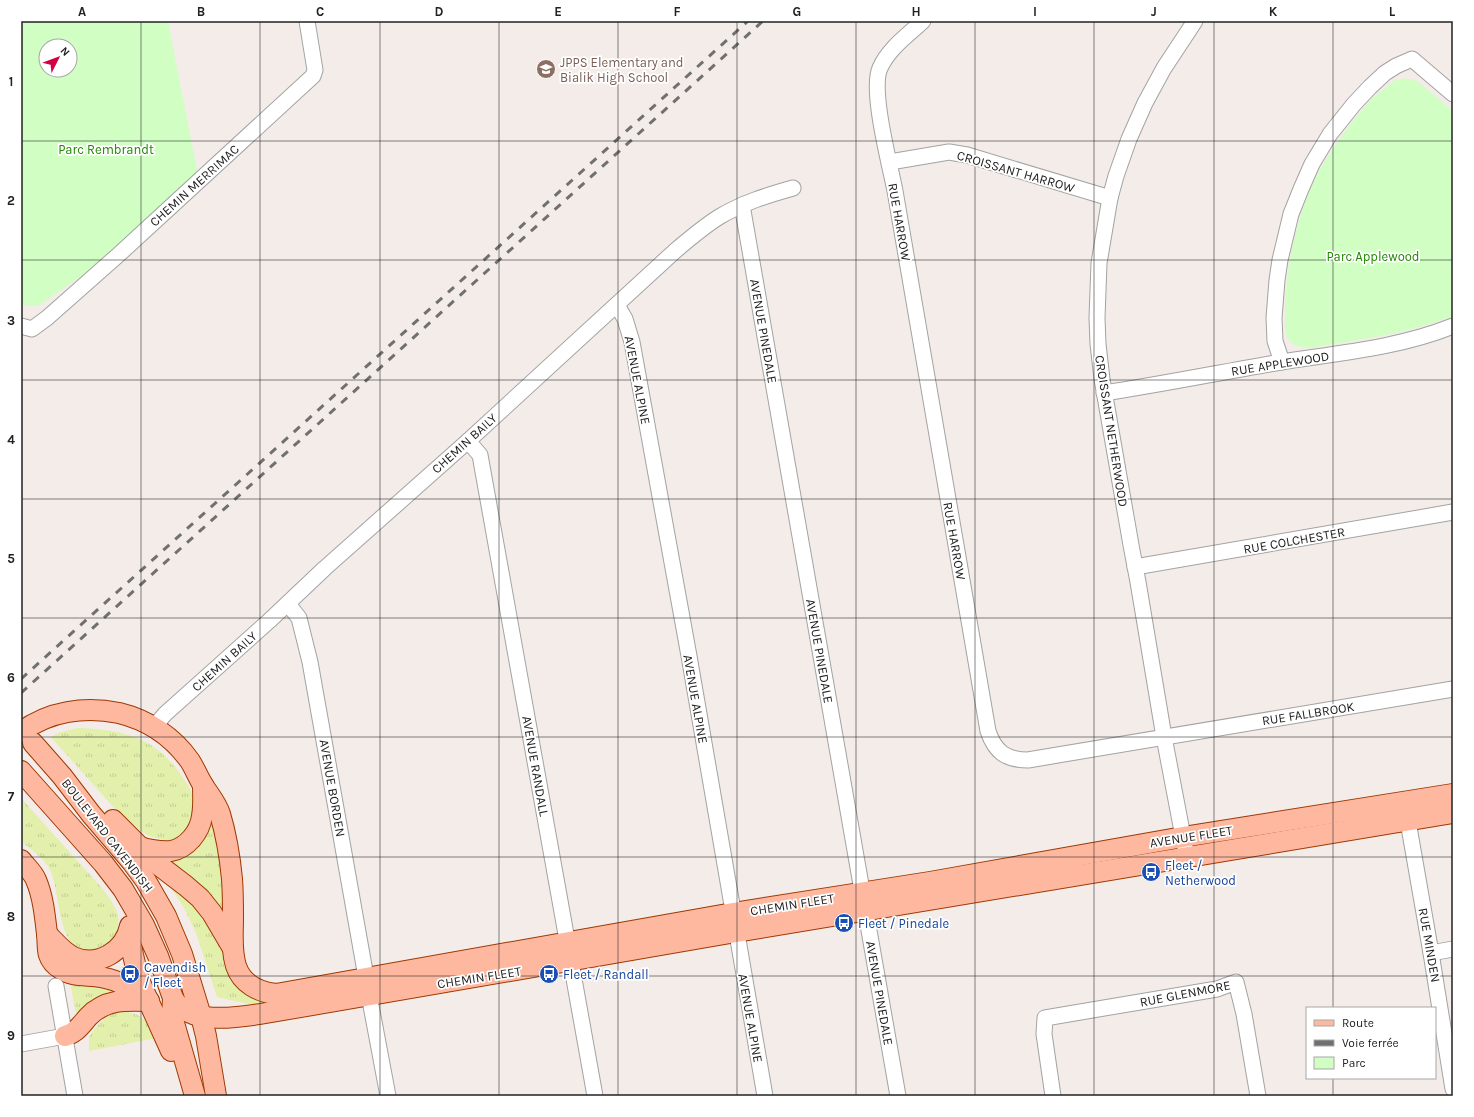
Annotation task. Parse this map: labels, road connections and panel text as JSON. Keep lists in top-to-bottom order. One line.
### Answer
{"streets":{"main road":["BOULEVARD CAVENDISH","AVENUE FLEET","CHEMIN FLEET"],"street":["CROISSANT HARROW","CHEMIN MERRIMAC","RUE HARROW","AVENUE PINEDALE","RUE APPLEWOOD","AVENUE ALPINE","CROISSANT NETHERWOOD","CHEMIN BAILY","RUE COLCHESTER","RUE FALLBROOK","AVENUE RANDALL","AVENUE BORDEN","RUE MINDEN","RUE GLENMORE"]},"crossings":[["CROISSANT HARROW","RUE HARROW"],["CROISSANT HARROW","CROISSANT NETHERWOOD"],["RUE HARROW","CROISSANT NETHERWOOD"],["RUE HARROW","RUE FALLBROOK"],["AVENUE PINEDALE","CHEMIN BAILY"],["AVENUE PINEDALE","CHEMIN FLEET"],["RUE APPLEWOOD","CROISSANT NETHERWOOD"],["AVENUE ALPINE","CHEMIN BAILY"],["AVENUE ALPINE","CHEMIN FLEET"],["CROISSANT NETHERWOOD","RUE COLCHESTER"],["CROISSANT NETHERWOOD","RUE FALLBROOK"],["CROISSANT NETHERWOOD","AVENUE FLEET"],["CHEMIN BAILY","AVENUE RANDALL"],["CHEMIN BAILY","AVENUE BORDEN"],["AVENUE RANDALL","CHEMIN FLEET"],["AVENUE BORDEN","CHEMIN FLEET"],["BOULEVARD CAVENDISH","CHEMIN FLEET"],["AVENUE FLEET","CHEMIN FLEET"],["AVENUE FLEET","RUE MINDEN"]],"parks":["Parc Rembrandt","Parc Applewood"],"places":{"school or university":["JPPS Elementary and Bialik High School"],"bus stop":["Fleet / Netherwood","Fleet / Pinedale","Cavendish / Fleet","Fleet / Randall"]},"legend":["Route","Voie ferrée","Parc"],"north":"top right","grid":{"columns":["A","B","C","D","E","F","G","H","I","J","K","L"],"rows":["1","2","3","4","5","6","7","8","9"]}}
